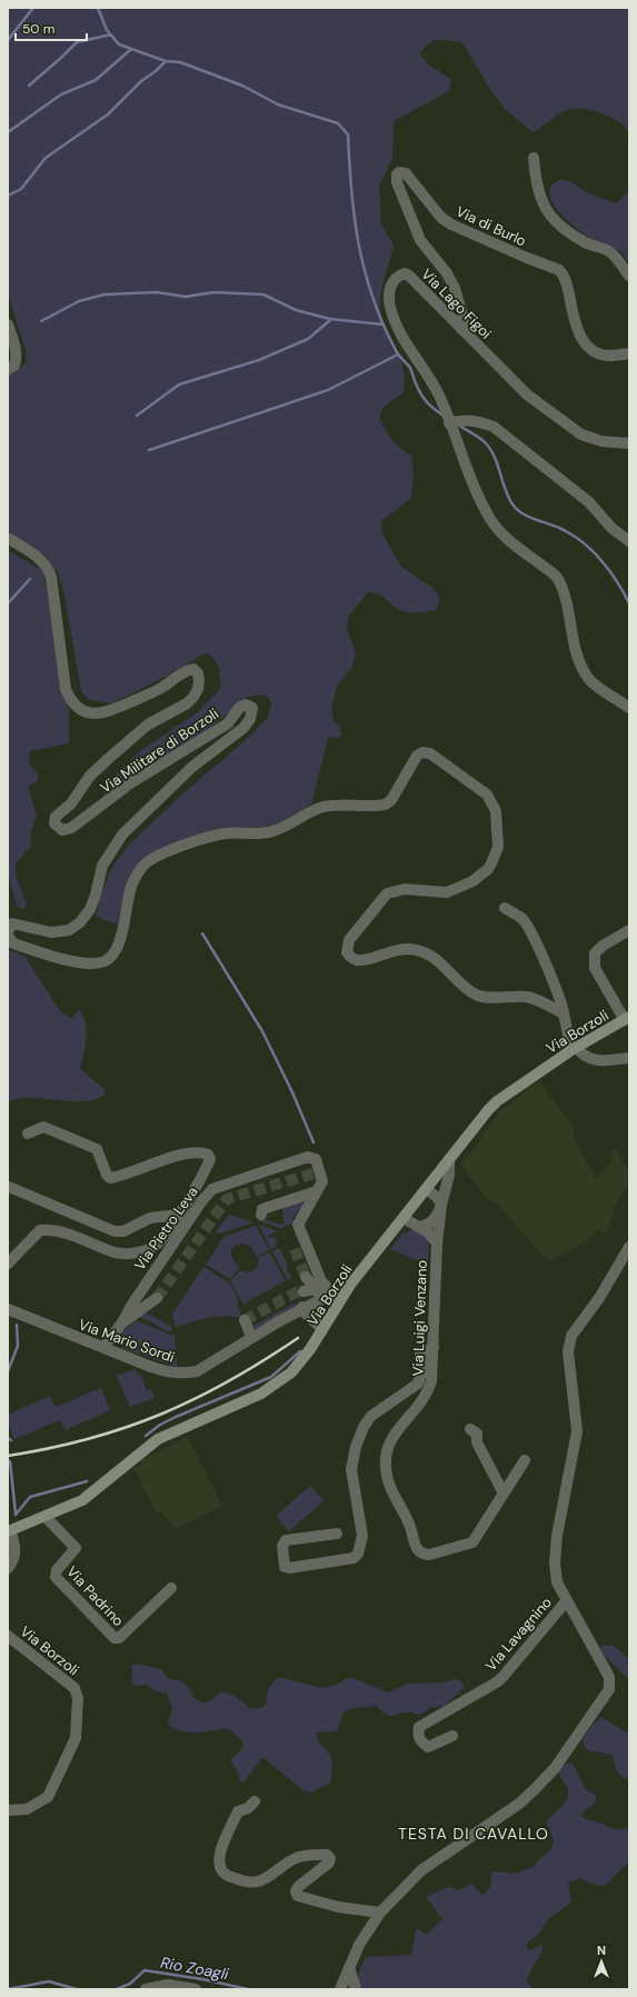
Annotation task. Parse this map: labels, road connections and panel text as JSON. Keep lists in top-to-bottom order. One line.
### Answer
{"streets":{"main road":["Via Borzoli"],"street":["Via di Burlo","Via Lago Figoi","Via Militare di Borzoli","Via Pietro Leva","Via Luigi Venzano","Via Mario Sordi","Via Padrino","Via Lavagnino"]},"crossings":[["Via di Burlo","Via Lago Figoi"],["Via Borzoli","Via Luigi Venzano"],["Via Borzoli","Via Mario Sordi"],["Via Borzoli","Via Padrino"],["Via Pietro Leva","Via Mario Sordi"]],"districts":["TESTA DI CAVALLO"],"water":["Rio Zoagli"],"scale_bar":"50 m","north":"top"}
